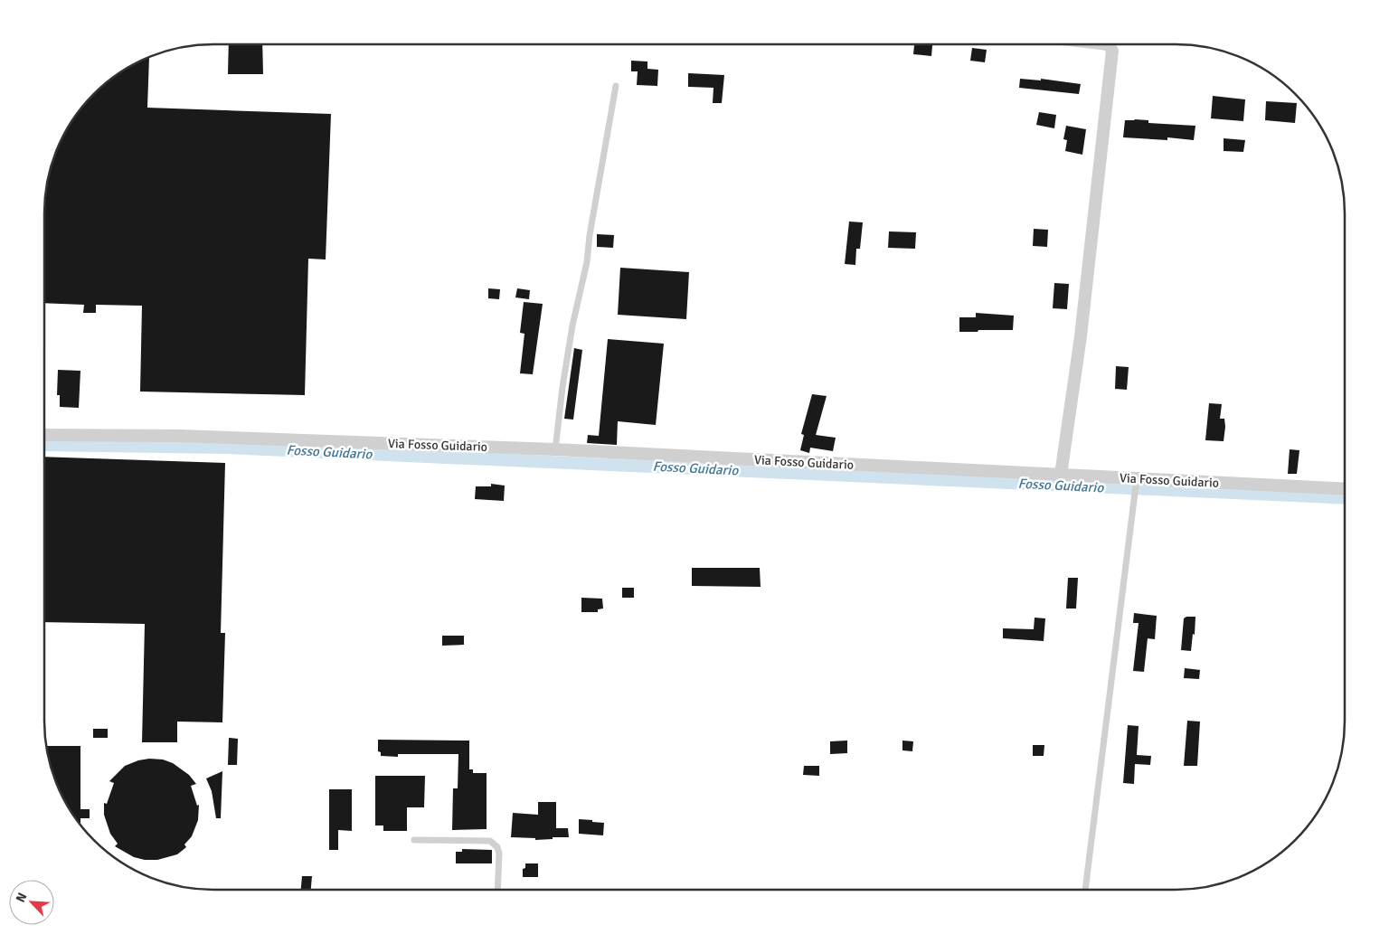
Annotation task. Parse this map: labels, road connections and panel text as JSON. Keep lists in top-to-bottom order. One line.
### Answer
{"streets":{"street":["Via Fosso Guidario"]},"water":["Fosso Guidario"],"north":"top left"}
